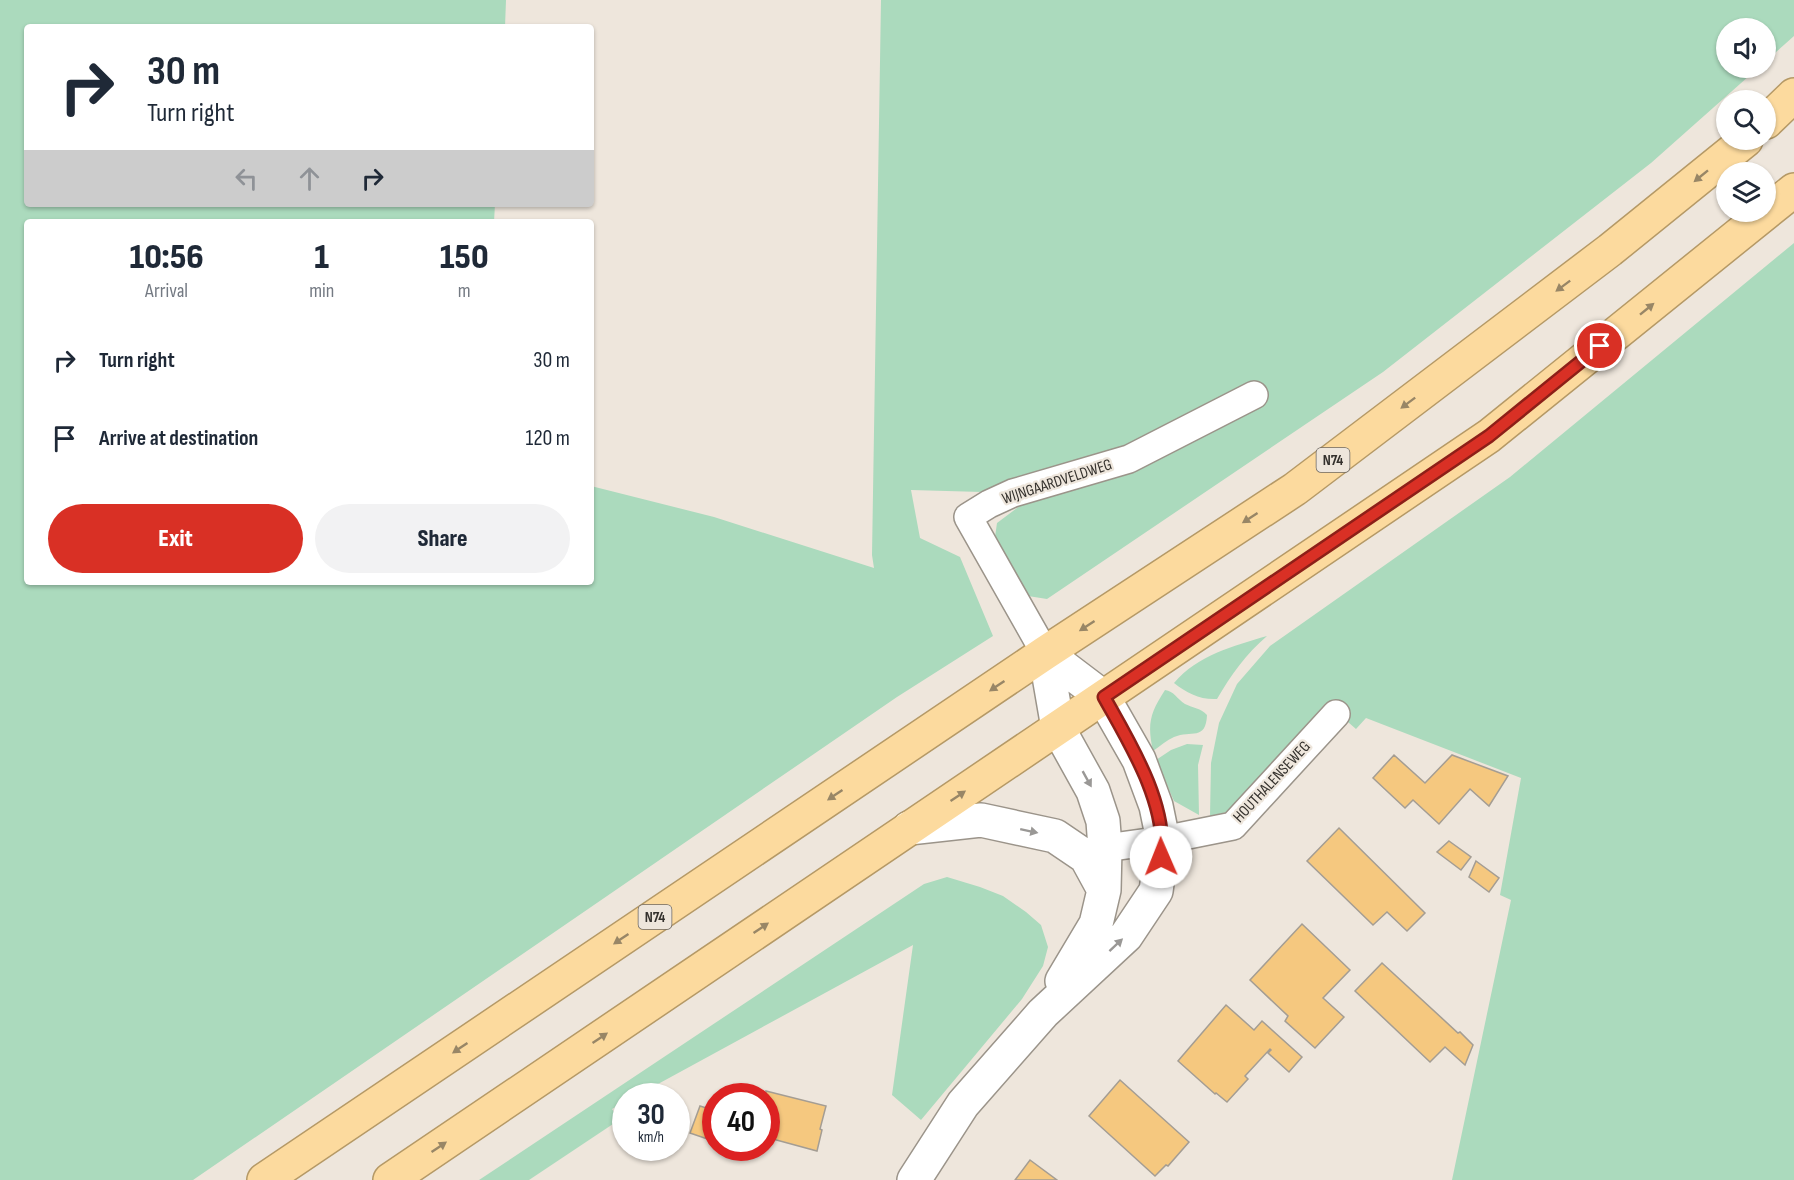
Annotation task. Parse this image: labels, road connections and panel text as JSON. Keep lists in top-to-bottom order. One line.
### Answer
{"streets":{"highway":["N74"],"street":["WIJNGAARDVELDWEG","HOUTHALENSEWEG"]},"crossings":[["N74","WIJNGAARDVELDWEG"]],"page":{"turn":["30 m","Turn right"],"eta":["10:56","Arrival","1","min","150","m"],"list":[{"name":"Turn right","value":"30 m"},{"name":"Arrive at destination","value":"120 m"}],"buttons":["Exit","Share"],"speed":"30 km/h","limit":"40"}}
